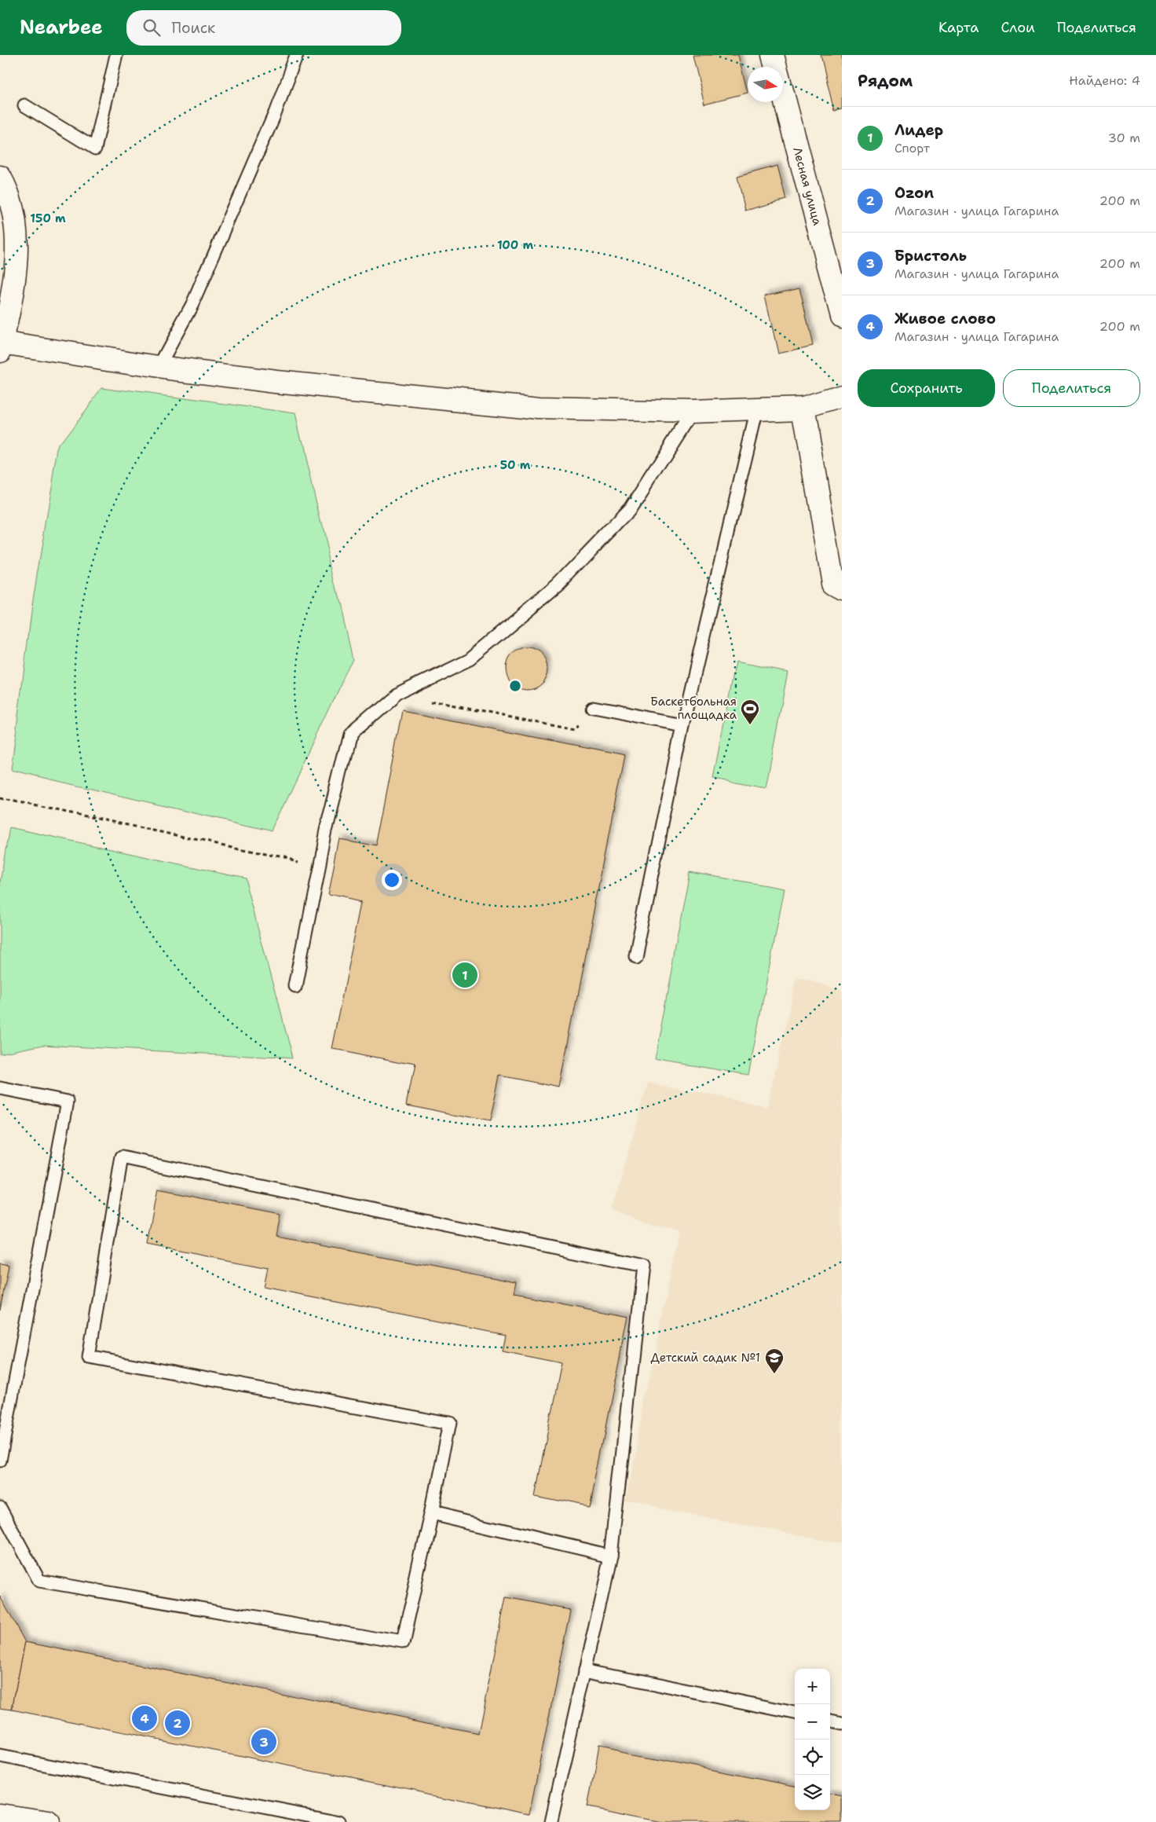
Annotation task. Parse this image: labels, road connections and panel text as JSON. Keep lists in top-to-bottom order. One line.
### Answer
{"streets":{"street":["Лесная улица"]},"places":{"sports":["Баскетбольная площадка"],"school or university":["Детский садик №1"]},"north":"right","page":{"header":"Nearbee","search":"Поиск","nav":["Карта","Слои","Поделиться"],"heading":["Рядом","Найдено: 4"],"list":[{"mark":"1","name":"Лидер","note":"Спорт","value":"30 m"},{"mark":"2","name":"Ozon","note":"Магазин · улица Гагарина","value":"200 m"},{"mark":"3","name":"Бристоль","note":"Магазин · улица Гагарина","value":"200 m"},{"mark":"4","name":"Живое слово","note":"Магазин · улица Гагарина","value":"200 m"}],"buttons":["Сохранить","Поделиться"],"pins":["1","4","2","3"],"map_buttons":["+","−"]},"rings":["150 m","100 m","50 m"]}
